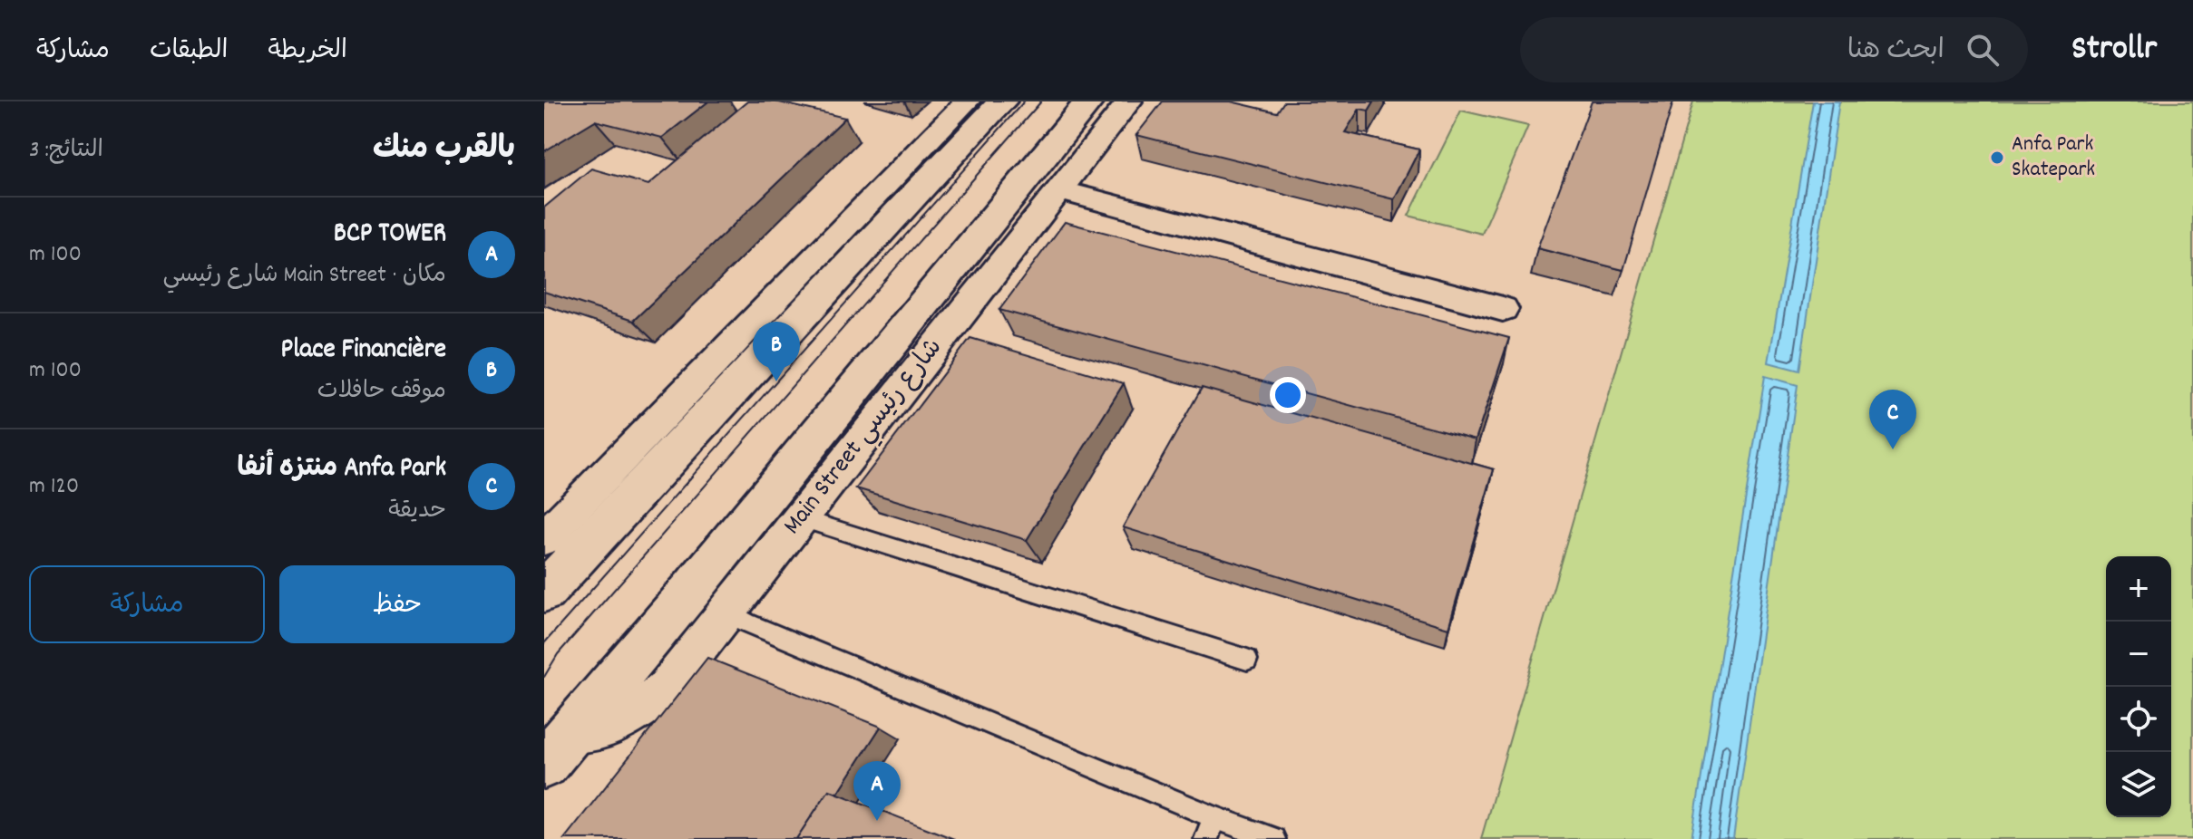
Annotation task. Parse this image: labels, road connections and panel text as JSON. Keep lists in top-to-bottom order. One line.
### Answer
{"streets":{"main road":["Main Street شارع رئيسي"]},"places":["Anfa Park Skatepark"],"page":{"header":"Strollr","search":"ابحث هنا","nav":["الخريطة","الطبقات","مشاركة"],"heading":["بالقرب منك","النتائج: 3"],"list":[{"mark":"A","name":"BCP TOWER","note":"مكان · Main Street شارع رئيسي","value":"100 m"},{"mark":"B","name":"Place Financière","note":"موقف حافلات","value":"100 m"},{"mark":"C","name":"Anfa Park منتزه أنفا","note":"حديقة","value":"120 m"}],"pins":["B","C","A"],"buttons":["حفظ","مشاركة"],"map_buttons":["+","−"]}}
